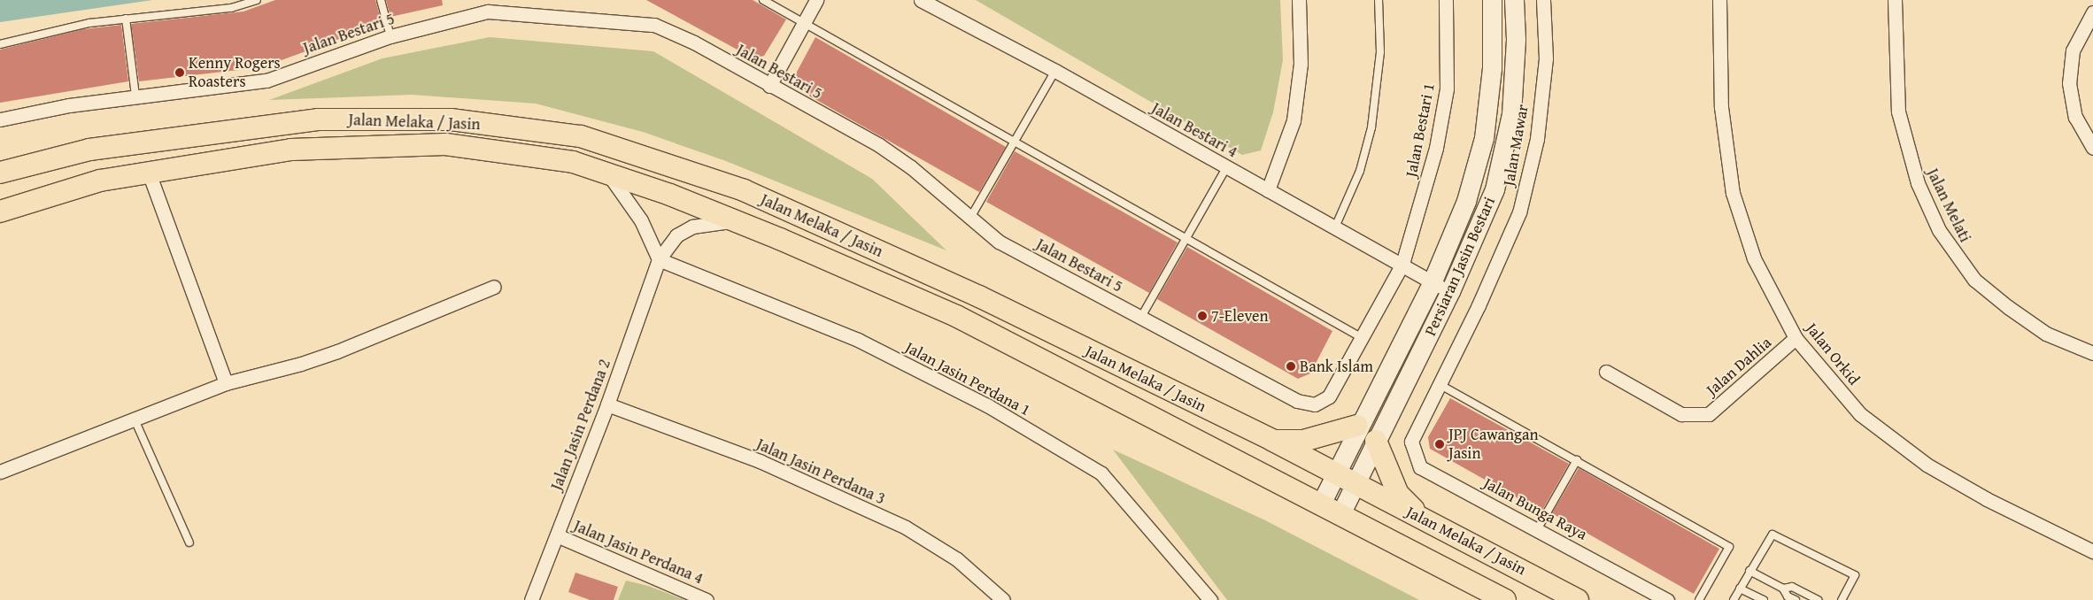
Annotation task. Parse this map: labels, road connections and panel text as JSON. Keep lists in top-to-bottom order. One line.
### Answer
{"streets":{"main road":["Jalan Melaka / Jasin"],"street":["Jalan Bestari 5","Jalan Bestari 4","Jalan Bestari 1","Jalan Mawar","Jalan Melati","Persiaran Jasin Bestari","Jalan Orkid","Jalan Dahlia","Jalan Jasin Perdana 1","Jalan Jasin Perdana 2","Jalan Jasin Perdana 3","Jalan Bunga Raya","Jalan Jasin Perdana 4"]},"crossings":[["Jalan Bestari 5","Jalan Bestari 4"],["Jalan Bestari 5","Jalan Bestari 1"],["Jalan Melaka / Jasin","Persiaran Jasin Bestari"],["Jalan Melaka / Jasin","Jalan Jasin Perdana 2"],["Jalan Bestari 4","Jalan Bestari 1"],["Jalan Bestari 4","Persiaran Jasin Bestari"],["Jalan Mawar","Jalan Bunga Raya"],["Jalan Orkid","Jalan Dahlia"],["Jalan Jasin Perdana 1","Jalan Jasin Perdana 2"],["Jalan Jasin Perdana 2","Jalan Jasin Perdana 3"],["Jalan Jasin Perdana 2","Jalan Jasin Perdana 4"]],"places":["Kenny Rogers Roasters","7-Eleven","Bank Islam","JPJ Cawangan Jasin"]}
